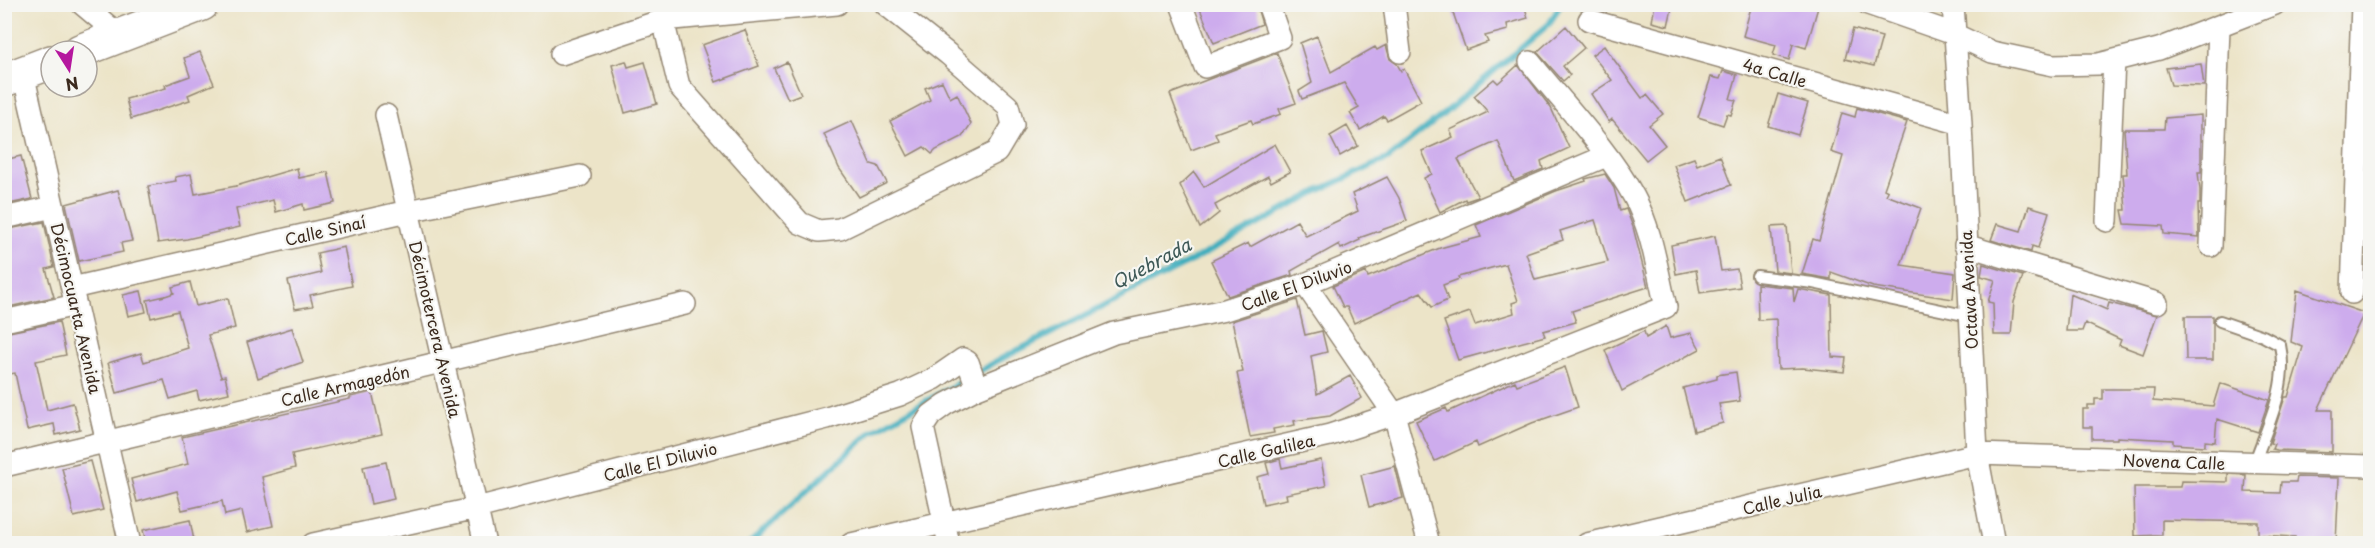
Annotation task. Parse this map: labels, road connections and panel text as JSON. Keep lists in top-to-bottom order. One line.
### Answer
{"streets":{"street":["4a Calle","Calle Sinaí","Calle El Diluvio","Octava Avenida","Décimocuarta Avenida","Décimotercera Avenida","Calle Armagedón","Calle Galilea","Novena Calle","Calle Julia"]},"crossings":[["4a Calle","Octava Avenida"],["Calle Sinaí","Décimocuarta Avenida"],["Calle Sinaí","Décimotercera Avenida"],["Calle El Diluvio","Décimotercera Avenida"],["Calle El Diluvio","Calle Galilea"],["Octava Avenida","Novena Calle"],["Octava Avenida","Calle Julia"],["Décimocuarta Avenida","Calle Armagedón"],["Décimotercera Avenida","Calle Armagedón"],["Novena Calle","Calle Julia"]],"water":["Quebrada"],"north":"bottom"}
